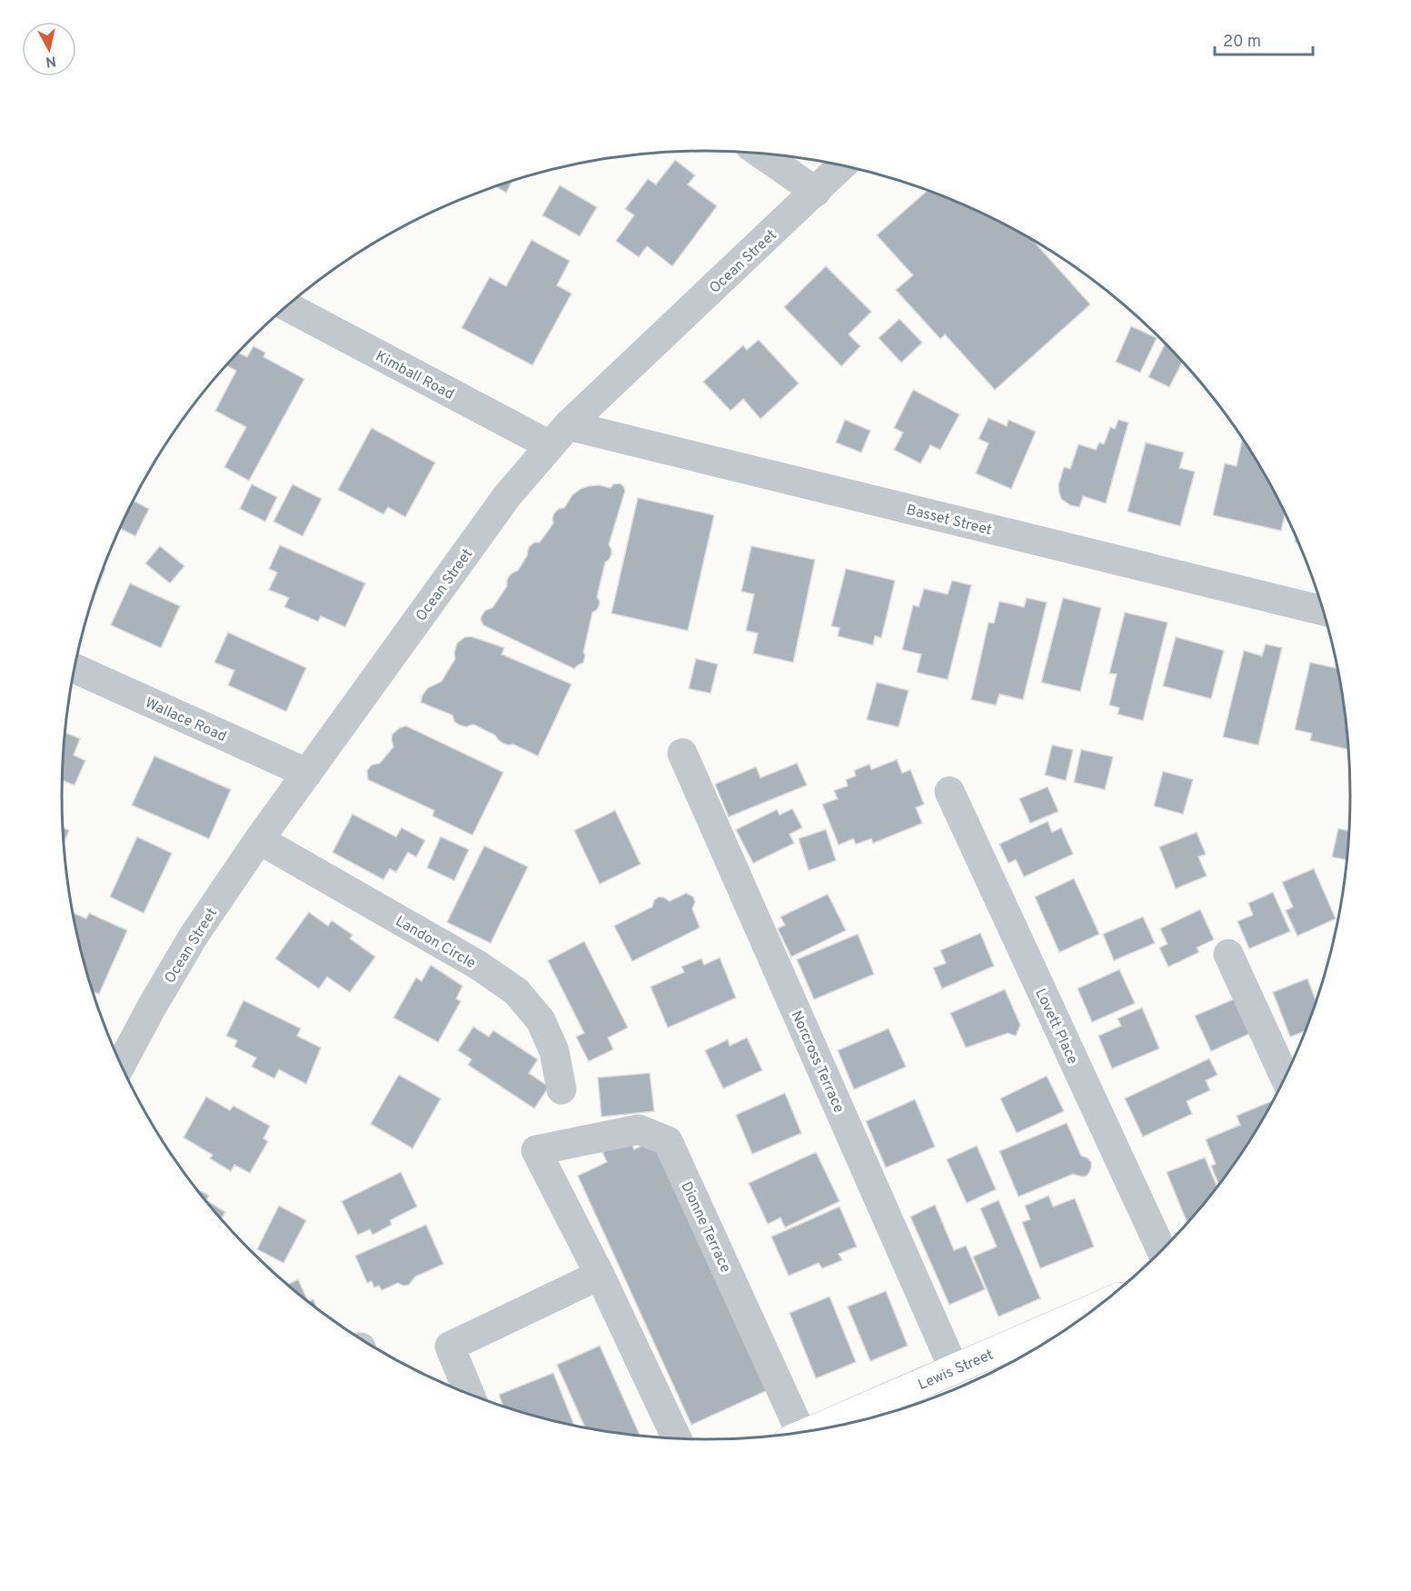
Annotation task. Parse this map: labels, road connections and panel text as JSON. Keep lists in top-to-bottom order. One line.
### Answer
{"streets":{"main road":["Lewis Street"],"street":["Ocean Street","Kimball Road","Basset Street","Wallace Road","Landon Circle","Lovett Place","Norcross Terrace","Dionne Terrace"]},"crossings":[["Ocean Street","Kimball Road"],["Ocean Street","Basset Street"],["Ocean Street","Wallace Road"],["Ocean Street","Landon Circle"],["Kimball Road","Basset Street"],["Norcross Terrace","Lewis Street"]],"scale_bar":"20 m","north":"bottom"}
